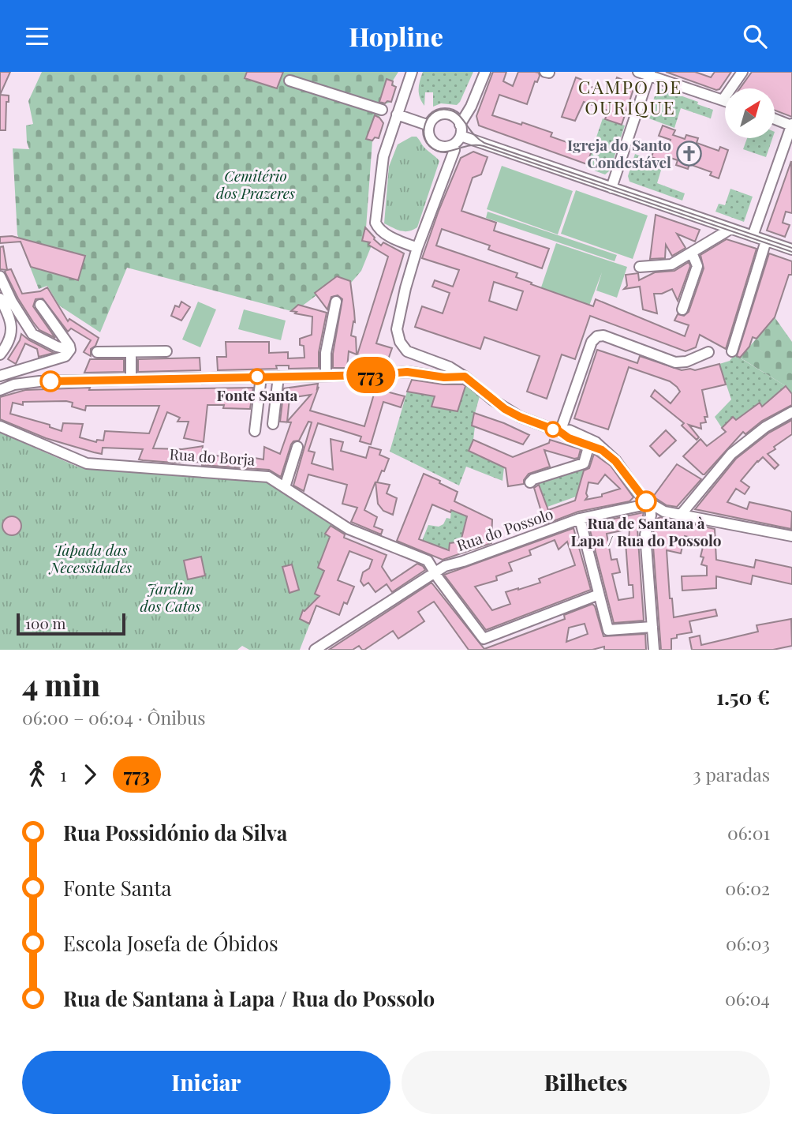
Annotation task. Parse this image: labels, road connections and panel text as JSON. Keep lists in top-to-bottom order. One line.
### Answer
{"streets":{"street":["Rua do Borja","Rua do Possolo"]},"crossings":[["Rua do Borja","Rua do Possolo"]],"districts":["CAMPO DE OURIQUE"],"parks":["Cemitério dos Prazeres","Tapada das Necessidades","Jardim dos Catos"],"places":{"church":["Igreja do Santo Condestável"],"other":["Fonte Santa","Rua de Santana à Lapa / Rua do Possolo"]},"lines":["bus line 773"],"scale_bar":"100 m","north":"top right","page":{"header":"Hopline","on_map":"773","scale":"100 m","heading":["4 min","06:00 – 06:04 · Ônibus","1.50 €"],"legs":["1","773","3 paradas"],"list":[{"name":"Rua Possidónio da Silva","value":"06:01"},{"name":"Fonte Santa","value":"06:02"},{"name":"Escola Josefa de Óbidos","value":"06:03"},{"name":"Rua de Santana à Lapa / Rua do Possolo","value":"06:04"}],"buttons":["Iniciar","Bilhetes"]}}
